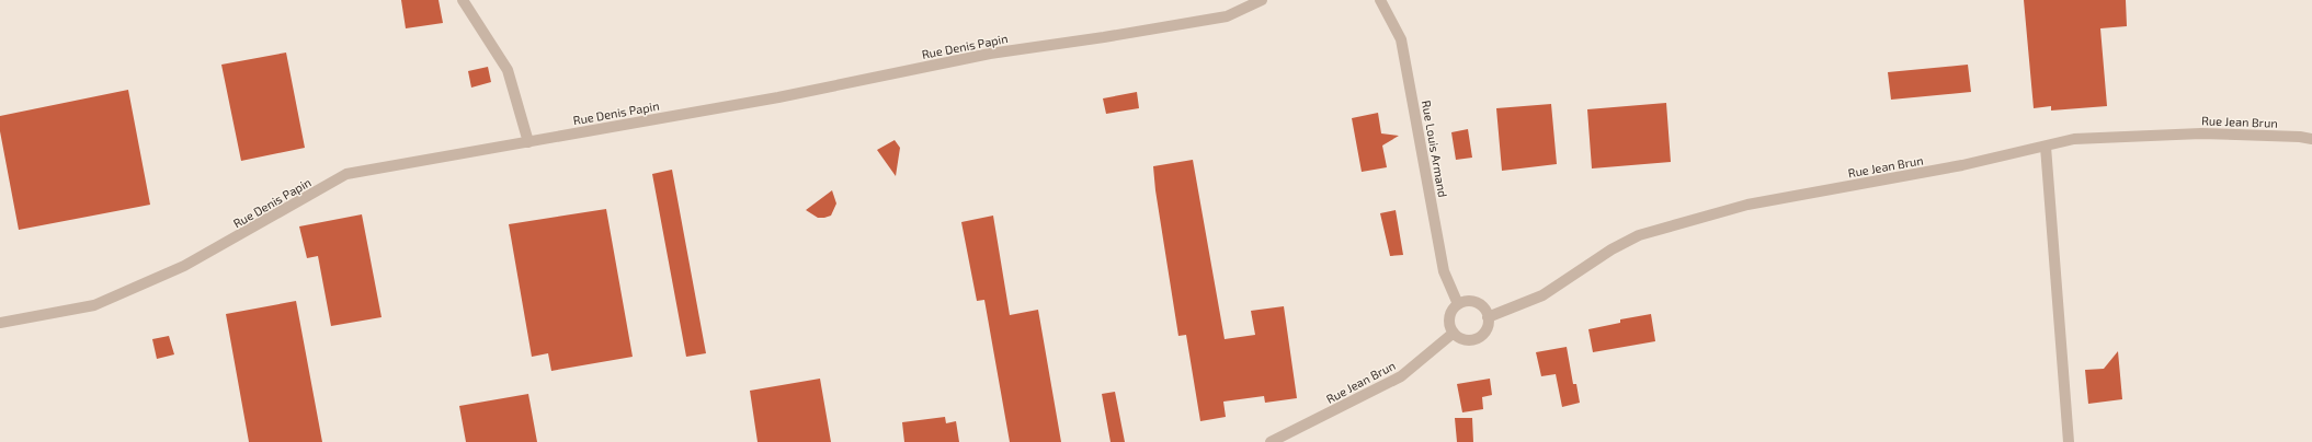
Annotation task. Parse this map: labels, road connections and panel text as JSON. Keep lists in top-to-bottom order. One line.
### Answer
{"streets":{"street":["Rue Denis Papin","Rue Jean Brun","Rue Louis Armand"]},"crossings":[["Rue Jean Brun","Rue Louis Armand"]]}
